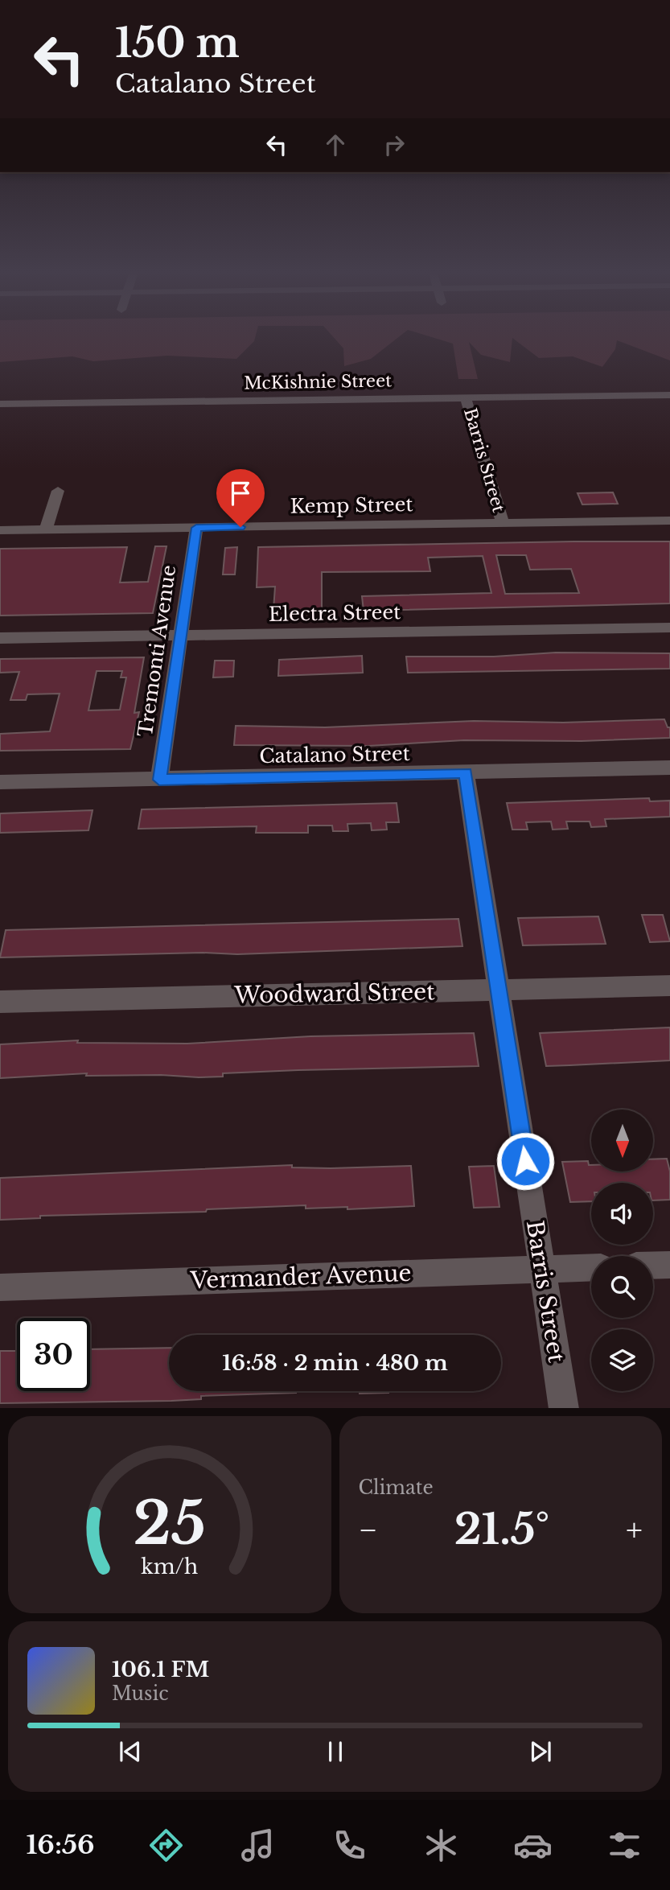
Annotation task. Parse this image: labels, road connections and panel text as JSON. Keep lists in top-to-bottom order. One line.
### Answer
{"streets":{"street":["McKishnie Street","Barris Street","Kemp Street","Electra Street","Tremonti Avenue","Catalano Street","Woodward Street","Vermander Avenue"]},"crossings":[["McKishnie Street","Barris Street"],["Barris Street","Kemp Street"],["Barris Street","Catalano Street"],["Barris Street","Woodward Street"],["Barris Street","Vermander Avenue"],["Kemp Street","Tremonti Avenue"],["Electra Street","Tremonti Avenue"],["Tremonti Avenue","Catalano Street"]],"north":"bottom","page":{"turn":["150 m","Catalano Street"],"limit":"30","trip":"16:58 · 2 min · 480 m","tile":"Climate","heat":["−","21.5°","+"],"song":["106.1 FM","Music"],"tabs":"16:56","gauge":["25","km/h"]}}
